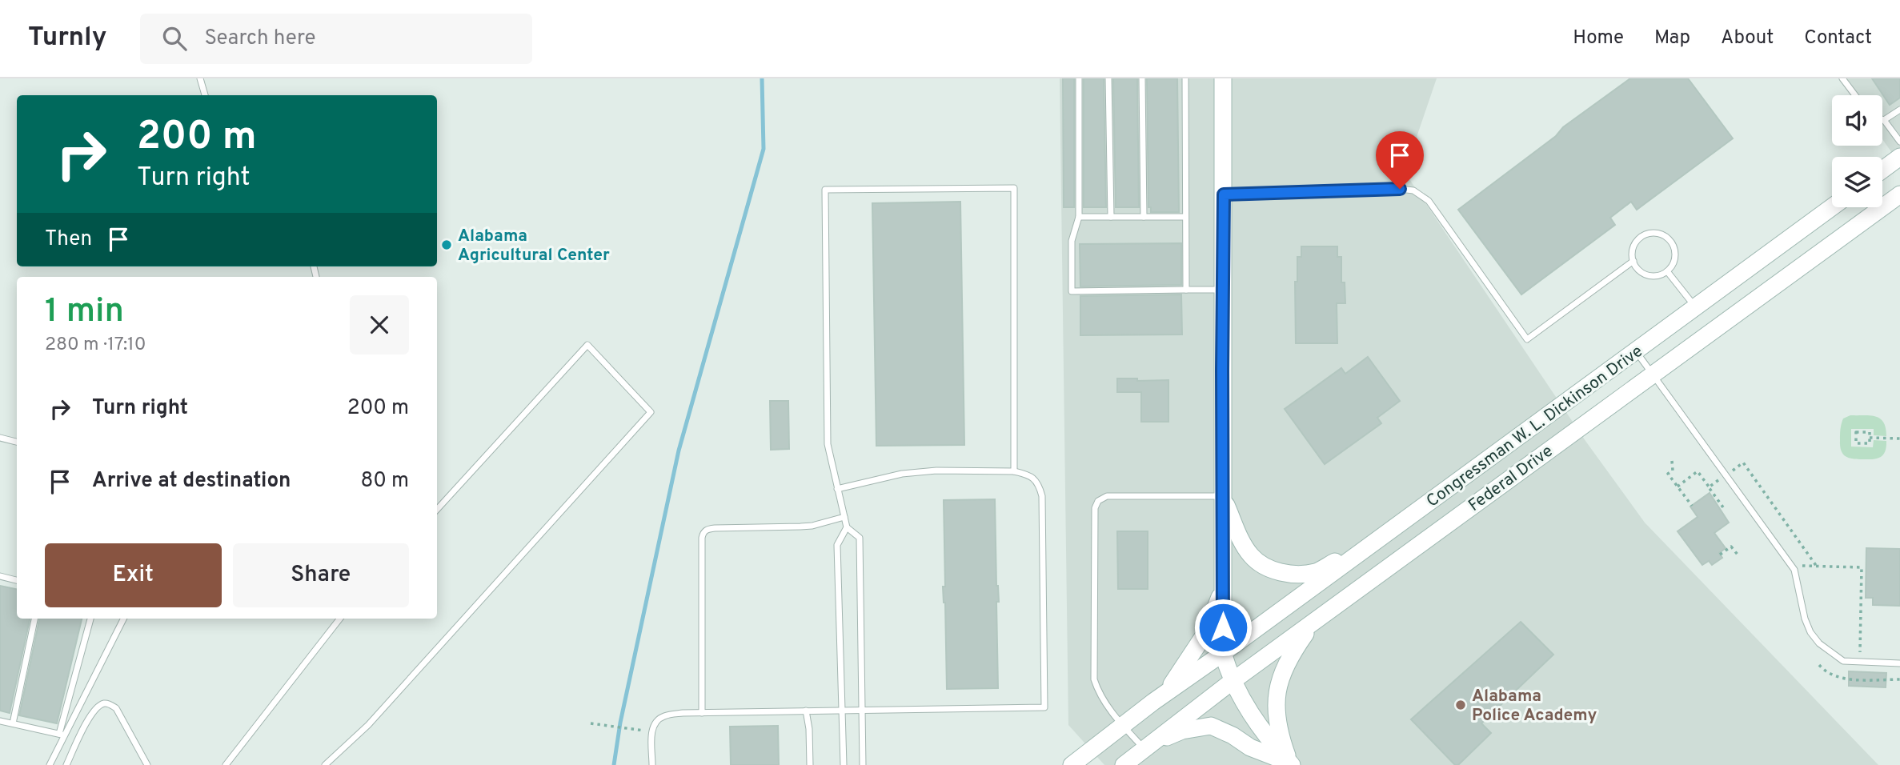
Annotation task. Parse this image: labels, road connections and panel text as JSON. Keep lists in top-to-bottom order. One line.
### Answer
{"streets":{"main road":["Congressman W. L. Dickinson Drive","Federal Drive"]},"places":["Alabama Agricultural Center","Alabama Police Academy"],"page":{"header":"Turnly","search":"Search here","nav":["Home","Map","About","Contact"],"turn":["200 m","Turn right"],"then":"Then","heading":["1 min","280 m · 17:10"],"list":[{"name":"Turn right","value":"200 m"},{"name":"Arrive at destination","value":"80 m"}],"buttons":["Exit","Share"]}}
